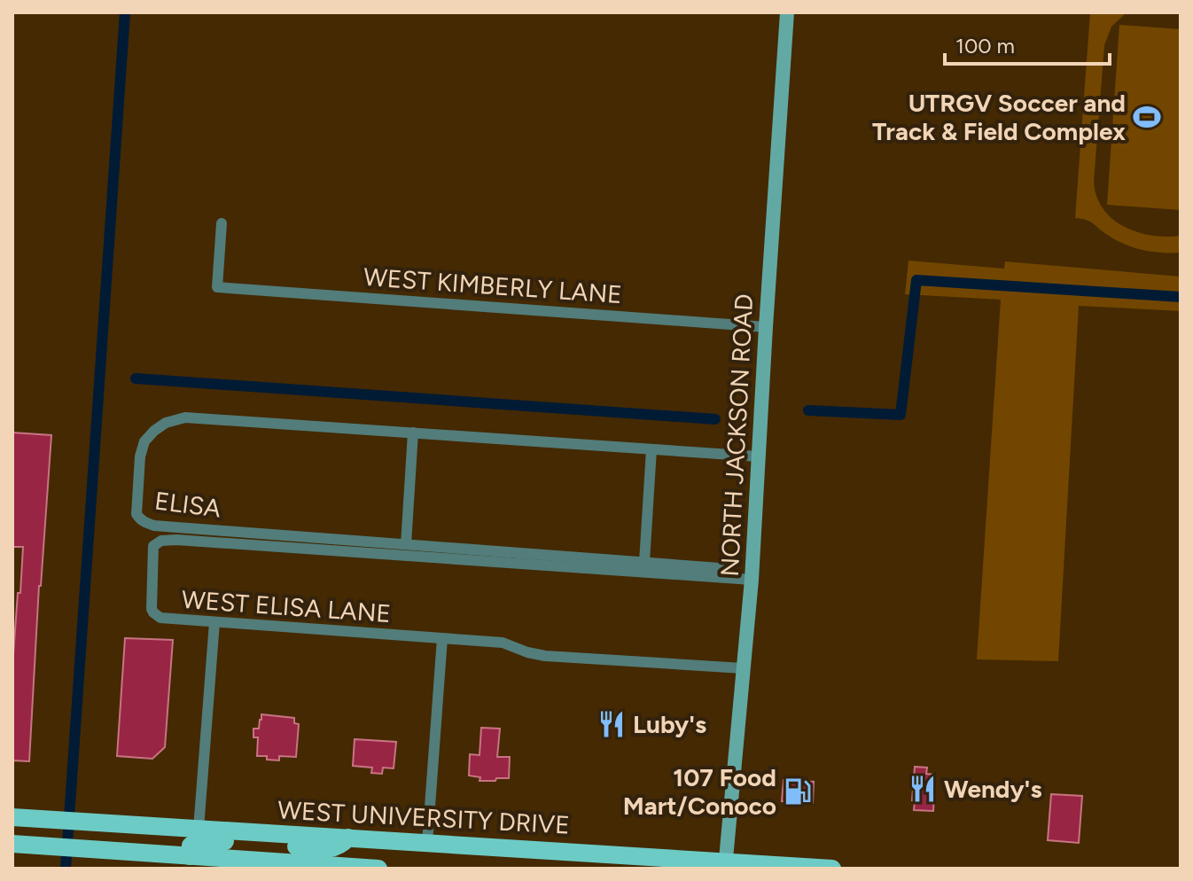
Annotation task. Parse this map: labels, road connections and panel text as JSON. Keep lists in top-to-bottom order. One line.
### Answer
{"streets":{"main road":["NORTH JACKSON ROAD","WEST UNIVERSITY DRIVE"],"street":["WEST KIMBERLY LANE","ELISA","WEST ELISA LANE"]},"crossings":[["WEST KIMBERLY LANE","NORTH JACKSON ROAD"],["NORTH JACKSON ROAD","ELISA"],["NORTH JACKSON ROAD","WEST ELISA LANE"],["NORTH JACKSON ROAD","WEST UNIVERSITY DRIVE"]],"places":{"sports":["UTRGV Soccer and Track & Field Complex"],"restaurant":["Luby's","Wendy's"],"fuel station":["107 Food Mart/Conoco"]},"scale_bar":"100 m"}
